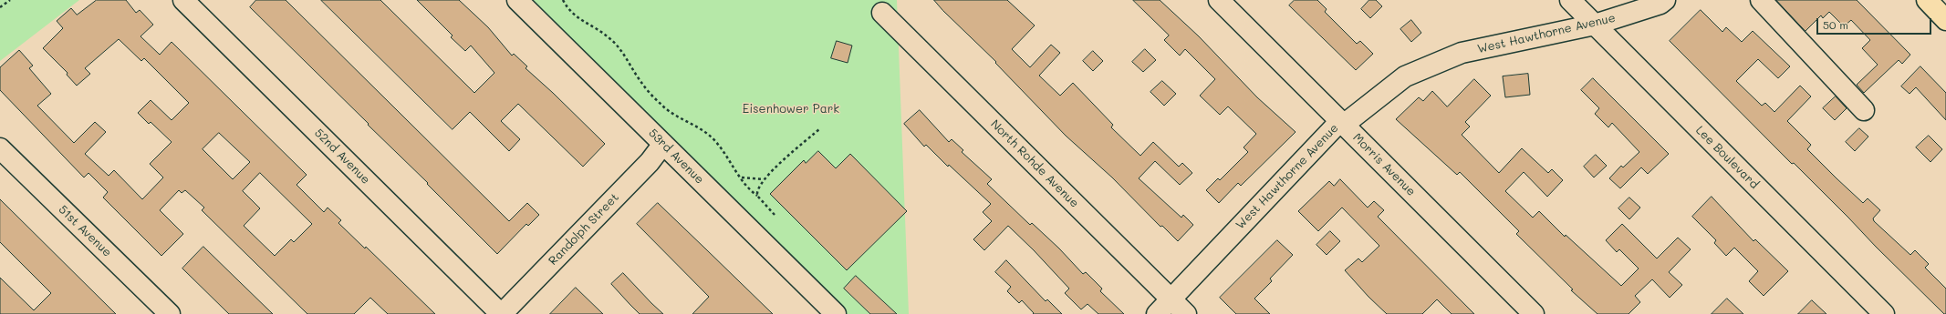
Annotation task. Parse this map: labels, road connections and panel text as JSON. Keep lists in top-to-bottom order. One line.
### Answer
{"streets":{"street":["West Hawthorne Avenue","52nd Avenue","53rd Avenue","Lee Boulevard","North Rohde Avenue","Morris Avenue","Randolph Street","51st Avenue"]},"crossings":[["West Hawthorne Avenue","Lee Boulevard"],["West Hawthorne Avenue","North Rohde Avenue"],["West Hawthorne Avenue","Morris Avenue"],["52nd Avenue","Randolph Street"],["53rd Avenue","Randolph Street"]],"parks":["Eisenhower Park"],"scale_bar":"50 m"}
